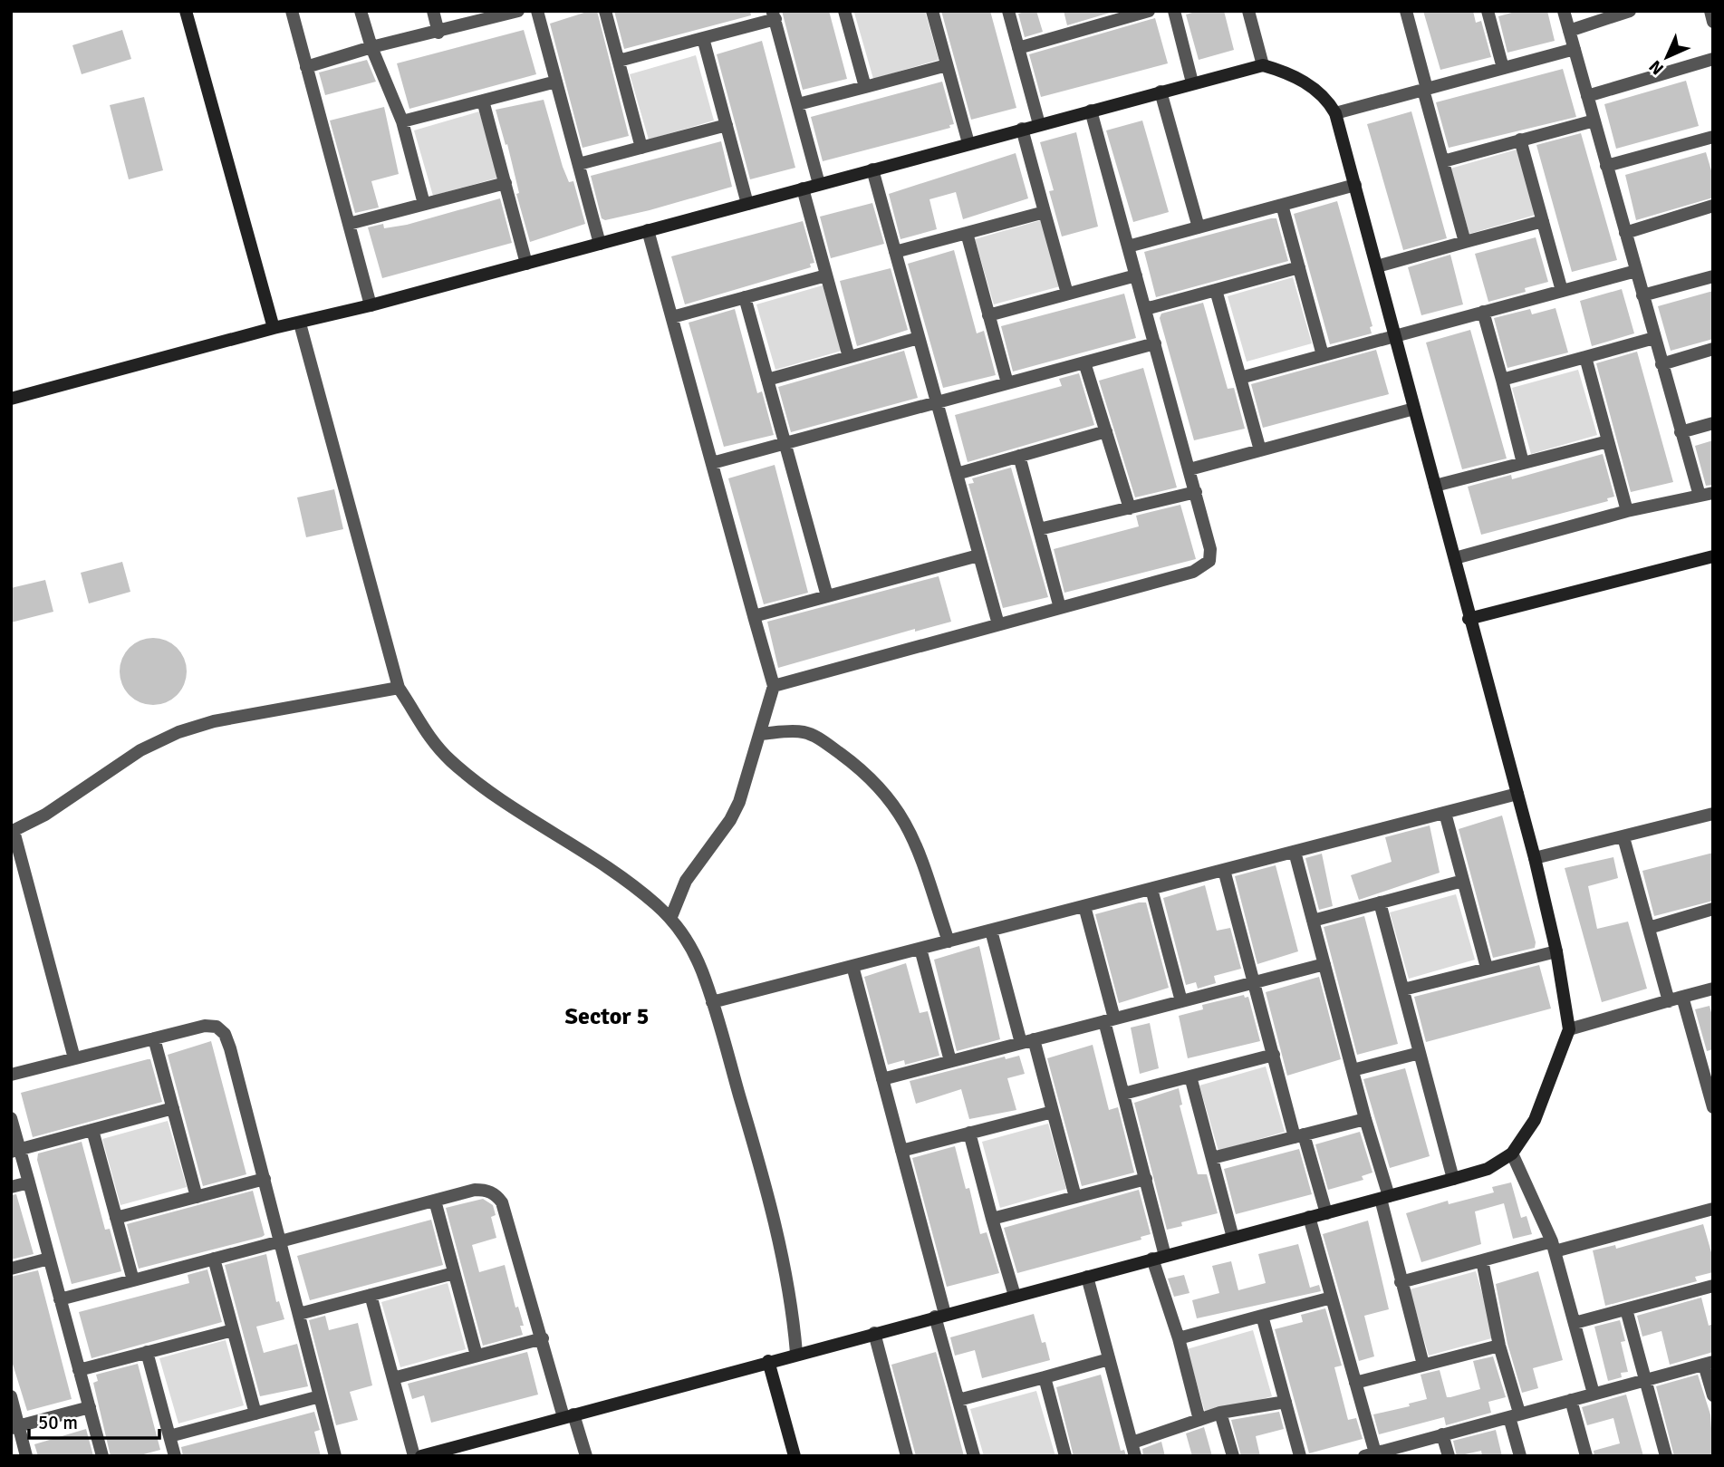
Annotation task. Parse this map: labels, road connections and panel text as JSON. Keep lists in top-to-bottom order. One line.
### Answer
{"districts":["Sector 5"],"scale_bar":"50 m","north":"bottom left"}
